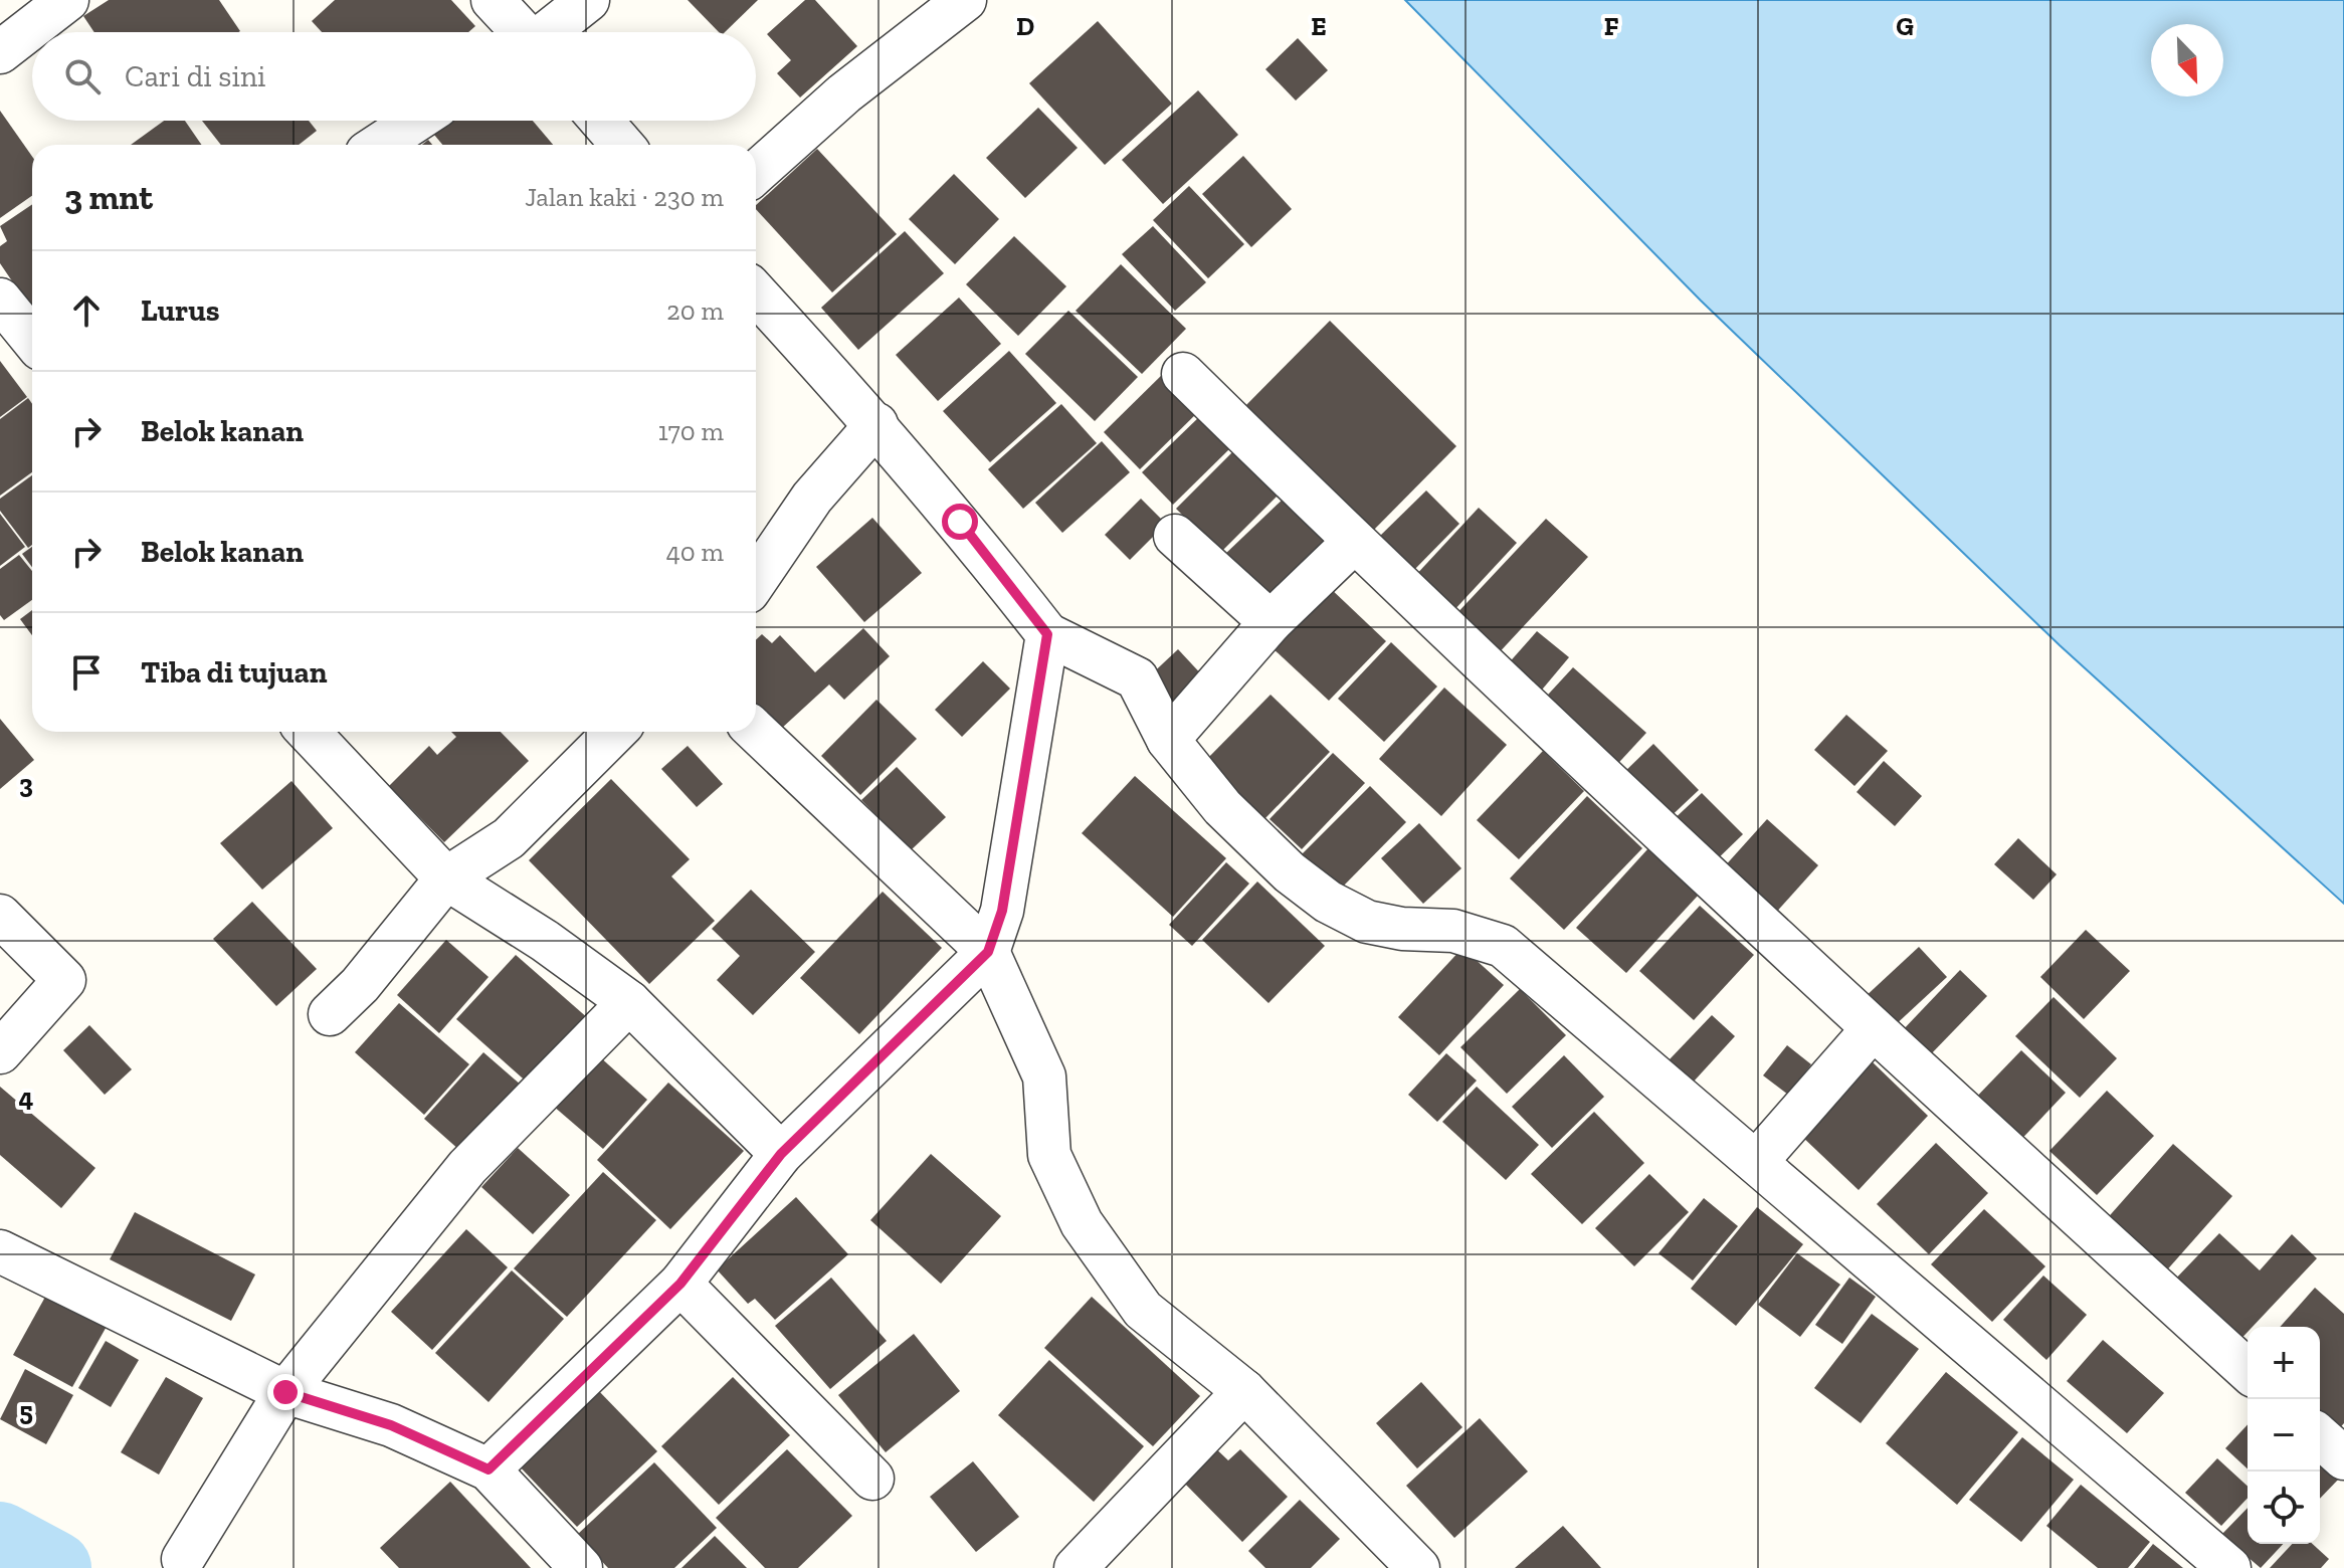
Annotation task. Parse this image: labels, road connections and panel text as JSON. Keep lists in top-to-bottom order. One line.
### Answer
{"north":"bottom right","page":{"search":"Cari di sini","heading":["3 mnt","Jalan kaki · 230 m"],"list":[["Lurus","20 m"],["Belok kanan","170 m"],["Belok kanan","40 m"],"Tiba di tujuan"],"map_buttons":["+","−"]},"grid":{"columns":["D","E","F","G"],"rows":["3","4","5"]}}
